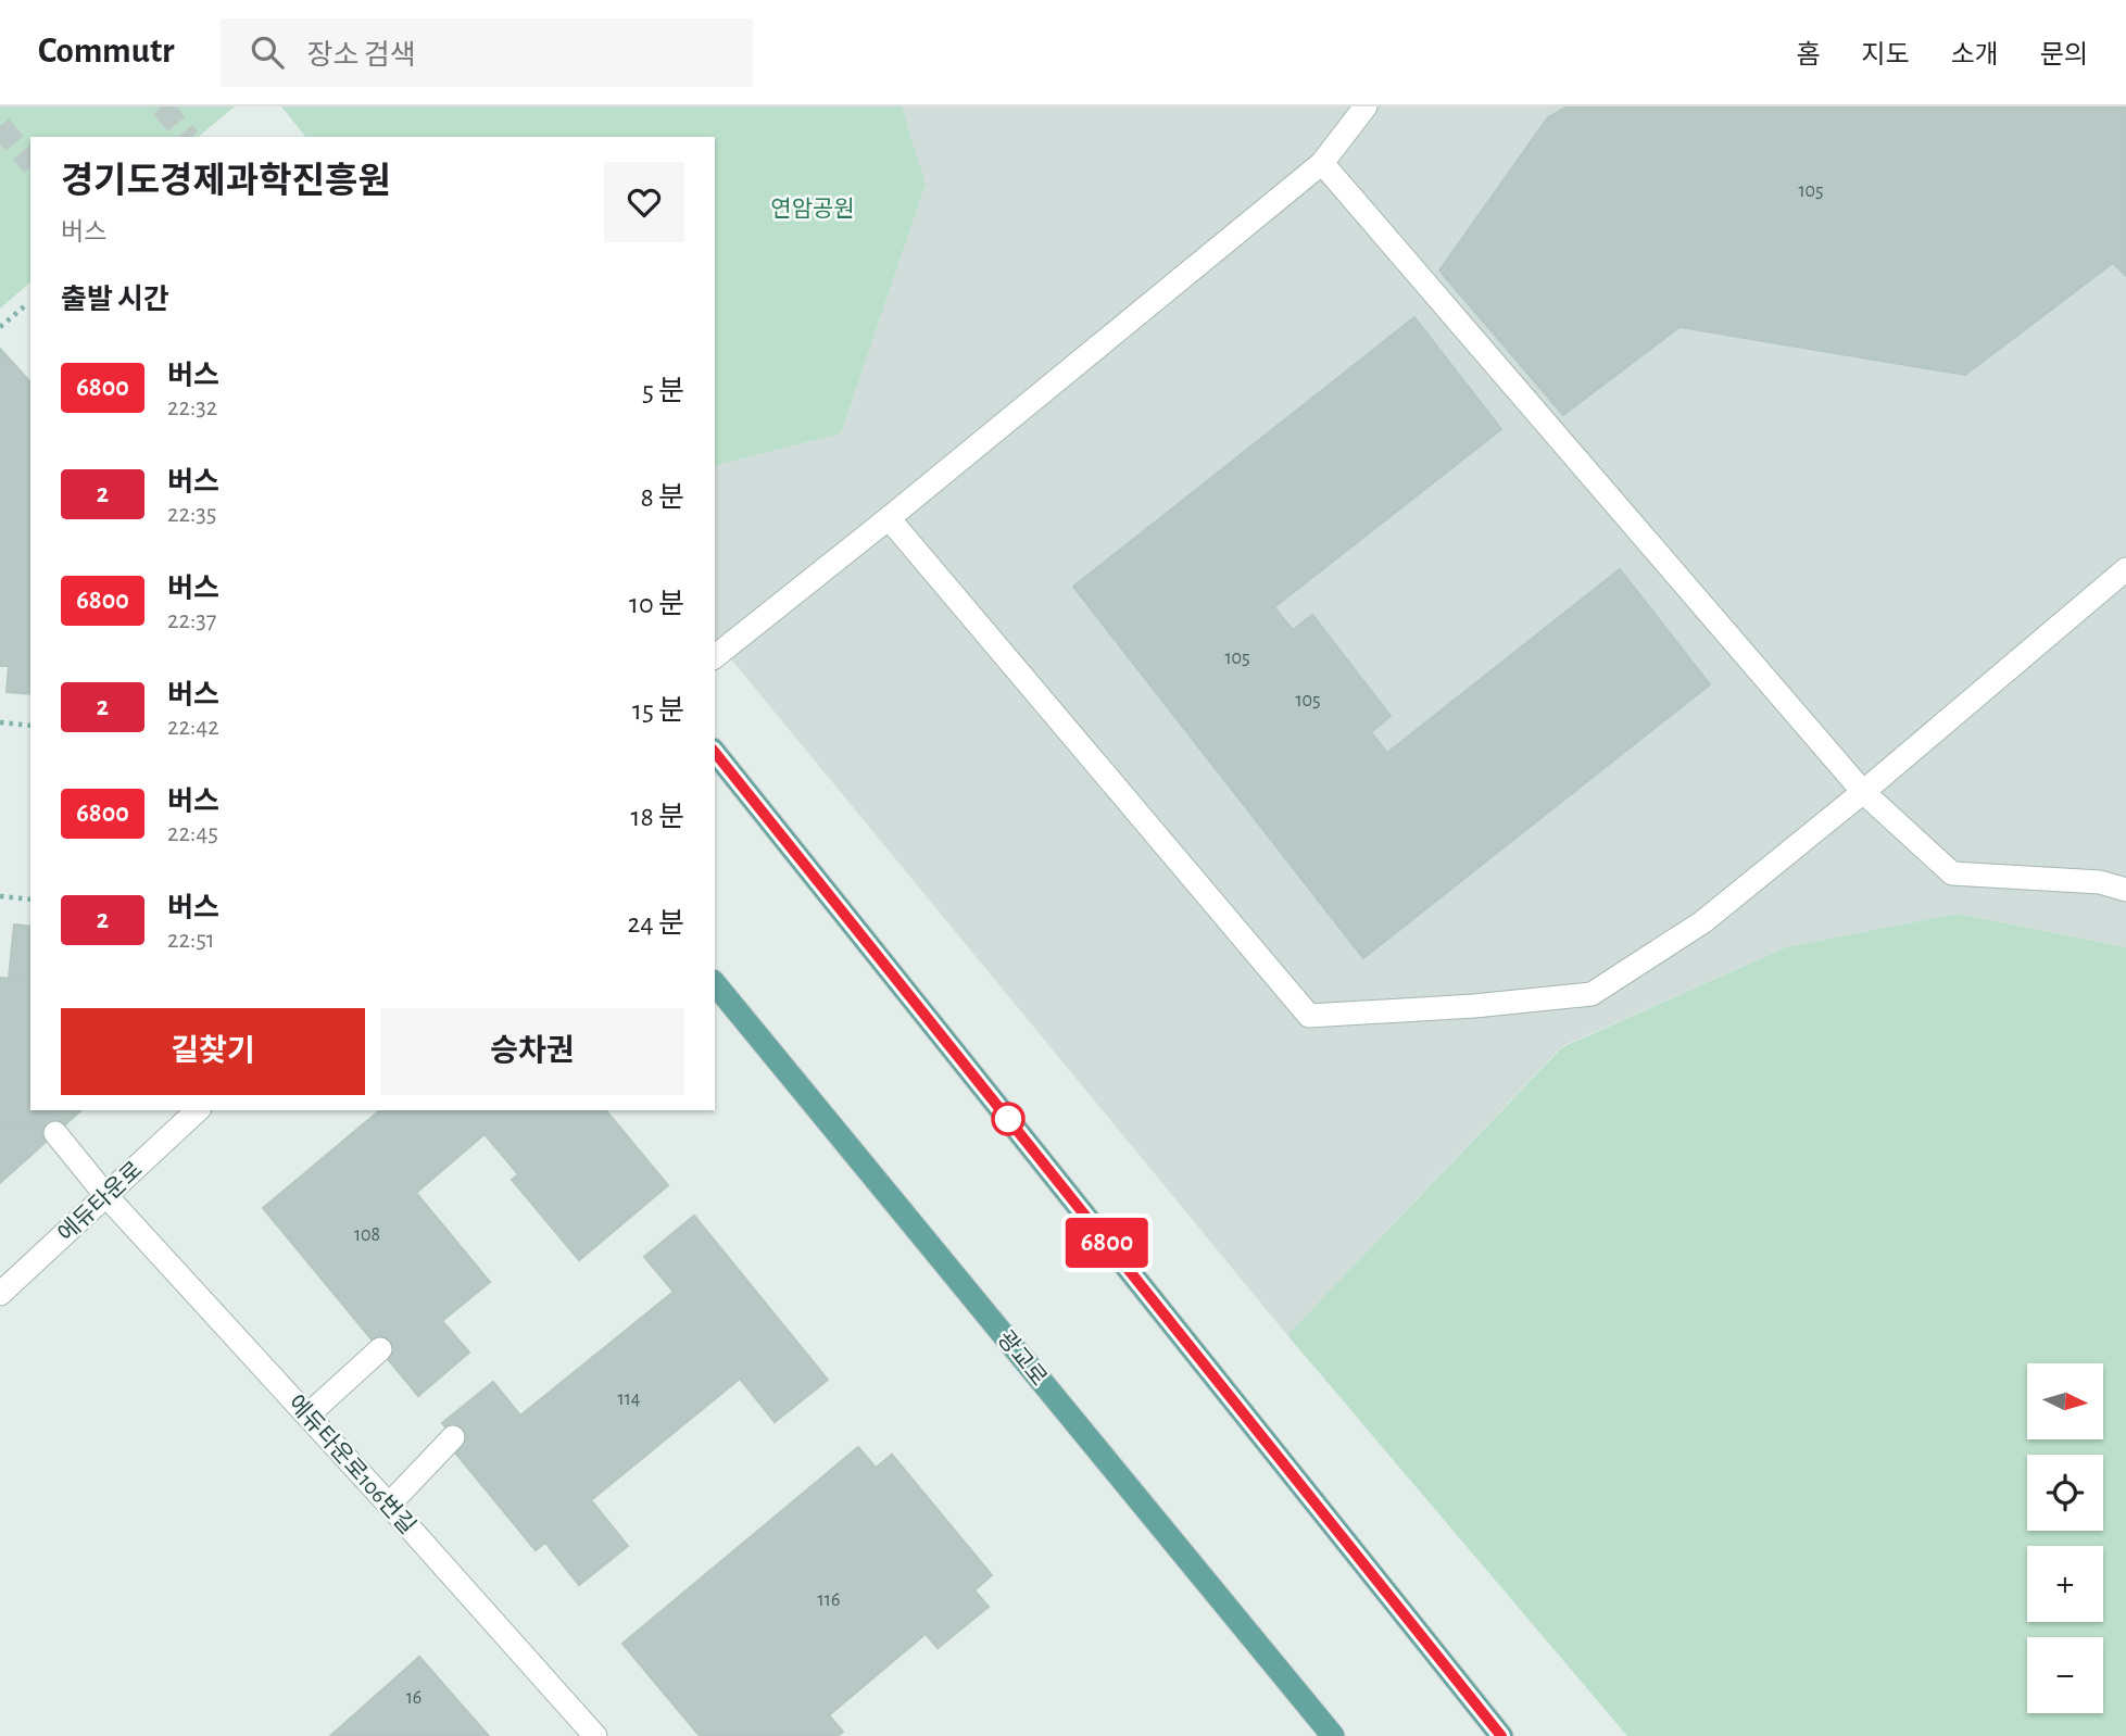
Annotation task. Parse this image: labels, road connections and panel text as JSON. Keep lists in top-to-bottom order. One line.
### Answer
{"streets":{"main road":["광교로"],"street":["에듀타운로","에듀타운로106번길"]},"crossings":[["에듀타운로","에듀타운로106번길"]],"parks":["연암공원"],"lines":["bus line 6800"],"house_numbers":["105","105","105","108","114","116","16"],"north":"right","page":{"header":"Commutr","search":"장소 검색","nav":["홈","지도","소개","문의"],"on_map":"6800","heading":[["경기도경제과학진흥원","버스"],"출발 시간"],"list":[{"mark":"6800","name":"버스","note":"22:32","value":"5 분"},{"mark":"2","name":"버스","note":"22:35","value":"8 분"},{"mark":"6800","name":"버스","note":"22:37","value":"10 분"},{"mark":"2","name":"버스","note":"22:42","value":"15 분"},{"mark":"6800","name":"버스","note":"22:45","value":"18 분"},{"mark":"2","name":"버스","note":"22:51","value":"24 분"}],"buttons":["길찾기","승차권"],"map_buttons":["+","−"]}}
